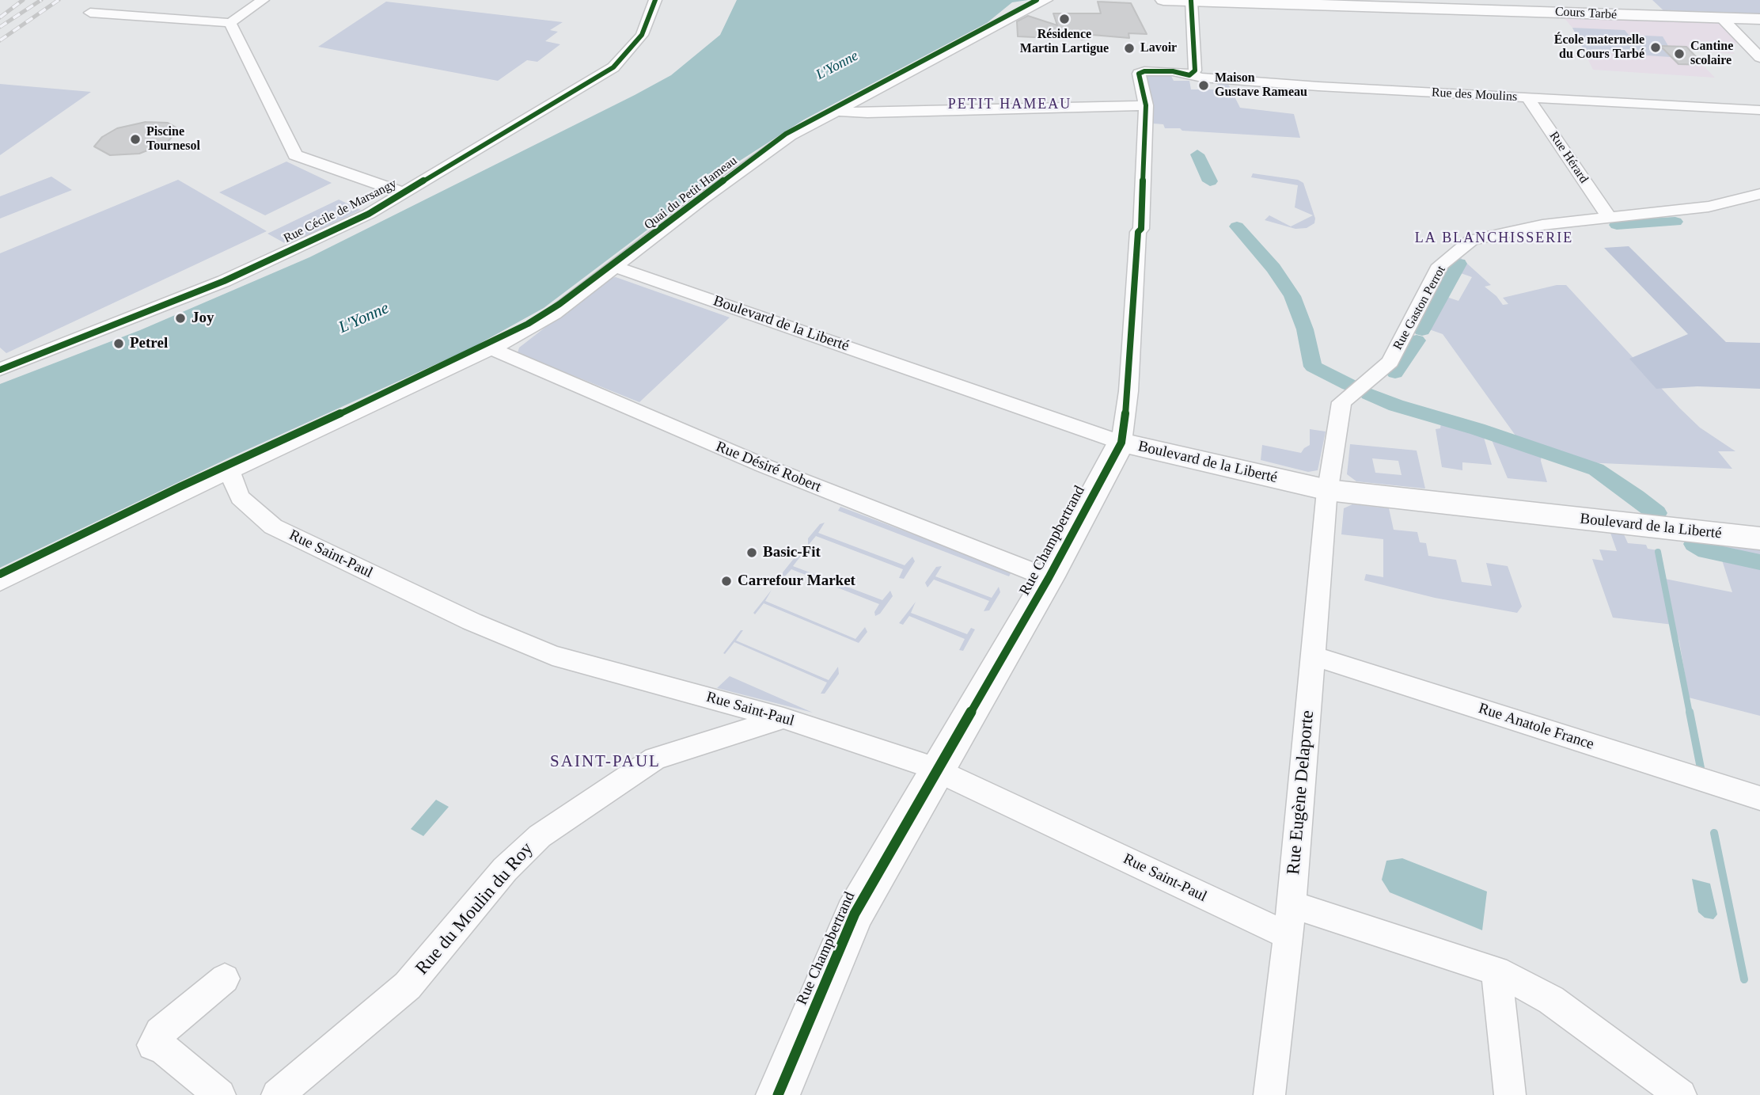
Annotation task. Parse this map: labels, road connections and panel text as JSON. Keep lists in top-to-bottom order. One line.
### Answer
{"streets":{"street":["Cours Tarbé","Rue des Moulins","Rue Hérard","Quai du Petit Hameau","Rue Cécile de Marsangy","Rue Gaston Perrot","Boulevard de la Liberté","Rue Désiré Robert","Rue Champbertrand","Rue Saint-Paul","Rue Anatole France","Rue Eugène Delaporte","Rue du Moulin du Roy"]},"crossings":[["Rue des Moulins","Rue Hérard"],["Rue des Moulins","Rue Champbertrand"],["Rue Hérard","Rue Gaston Perrot"],["Quai du Petit Hameau","Boulevard de la Liberté"],["Quai du Petit Hameau","Rue Désiré Robert"],["Quai du Petit Hameau","Rue Saint-Paul"],["Rue Gaston Perrot","Boulevard de la Liberté"],["Rue Gaston Perrot","Rue Eugène Delaporte"],["Boulevard de la Liberté","Rue Champbertrand"],["Boulevard de la Liberté","Rue Eugène Delaporte"],["Rue Désiré Robert","Rue Champbertrand"],["Rue Champbertrand","Rue Saint-Paul"],["Rue Saint-Paul","Rue Eugène Delaporte"],["Rue Saint-Paul","Rue du Moulin du Roy"],["Rue Anatole France","Rue Eugène Delaporte"]],"districts":["PETIT HAMEAU","LA BLANCHISSERIE","SAINT-PAUL"],"water":["L'Yonne"],"places":["Résidence Martin Lartigue","École maternelle du Cours Tarbé","Lavoir","Cantine scolaire","Maison Gustave Rameau","Piscine Tournesol","Joy","Petrel","Basic-Fit","Carrefour Market"]}
